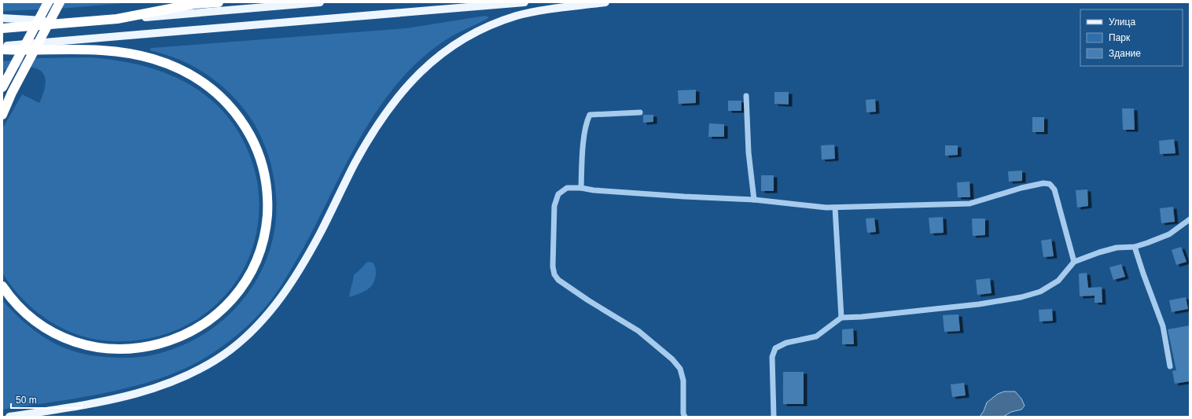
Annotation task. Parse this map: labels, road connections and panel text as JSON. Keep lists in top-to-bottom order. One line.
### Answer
{"legend":["Улица","Парк","Здание"],"scale_bar":"50 m"}
